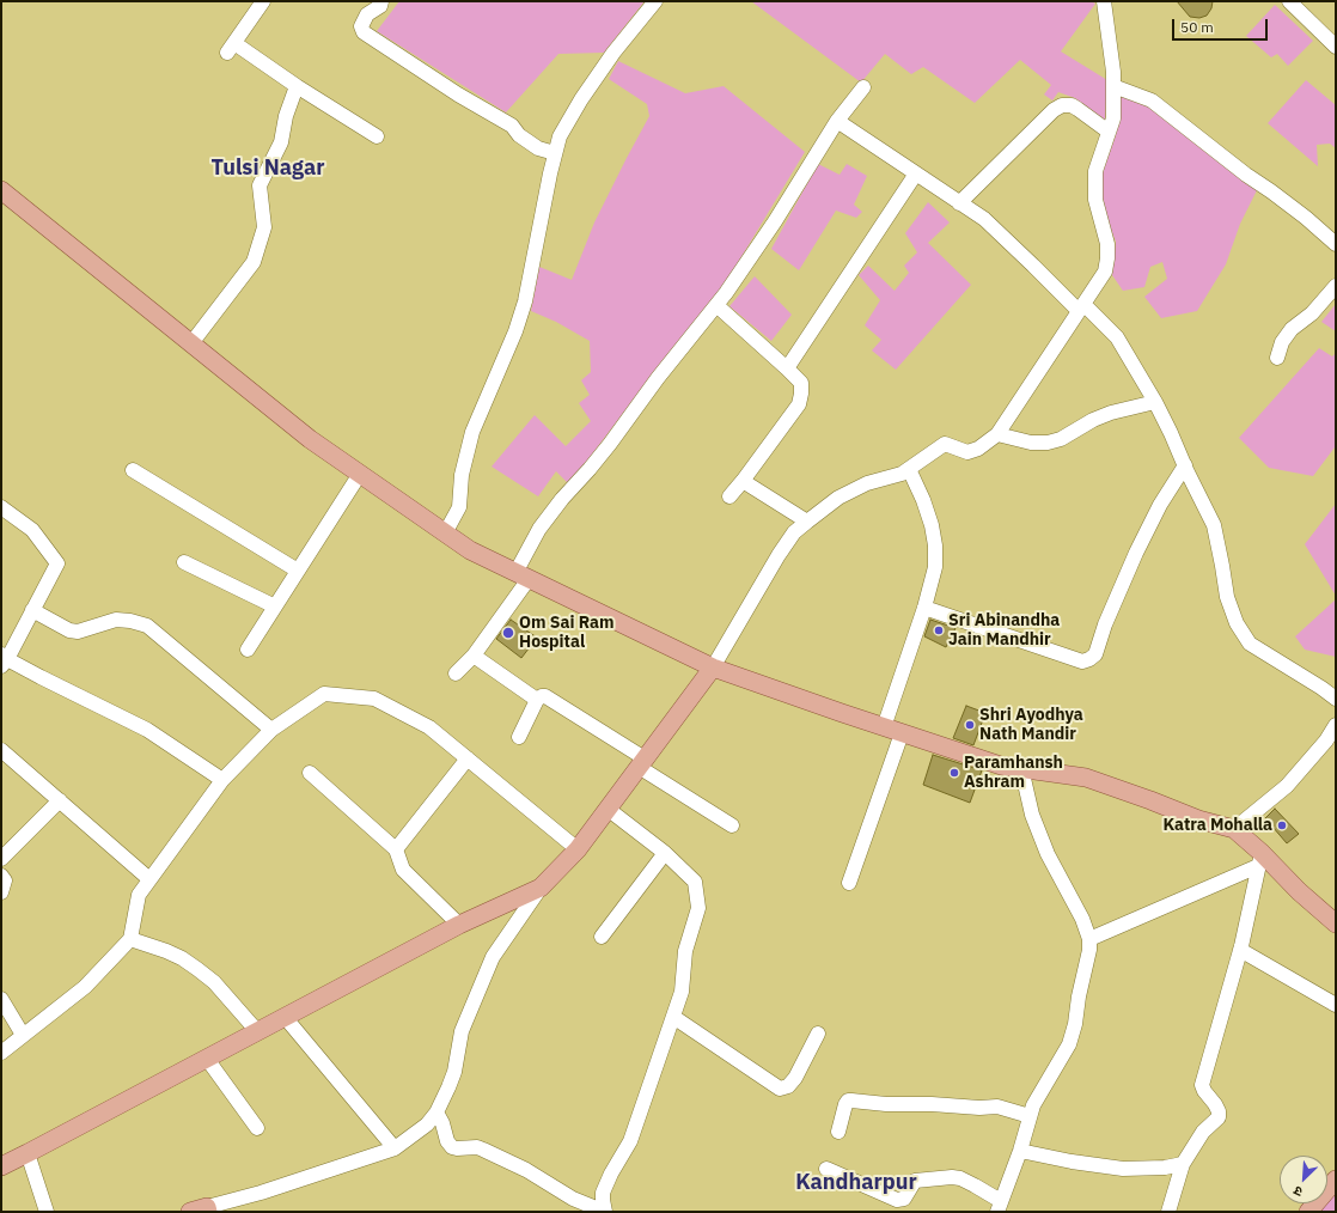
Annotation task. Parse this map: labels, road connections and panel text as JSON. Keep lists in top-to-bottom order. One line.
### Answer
{"districts":["Tulsi Nagar","Kandharpur"],"places":["Sri Abinandha Jain Mandhir","Om Sai Ram Hospital","Shri Ayodhya Nath Mandir","Paramhansh Ashram","Katra Mohalla"],"scale_bar":"50 m","north":"bottom left"}
